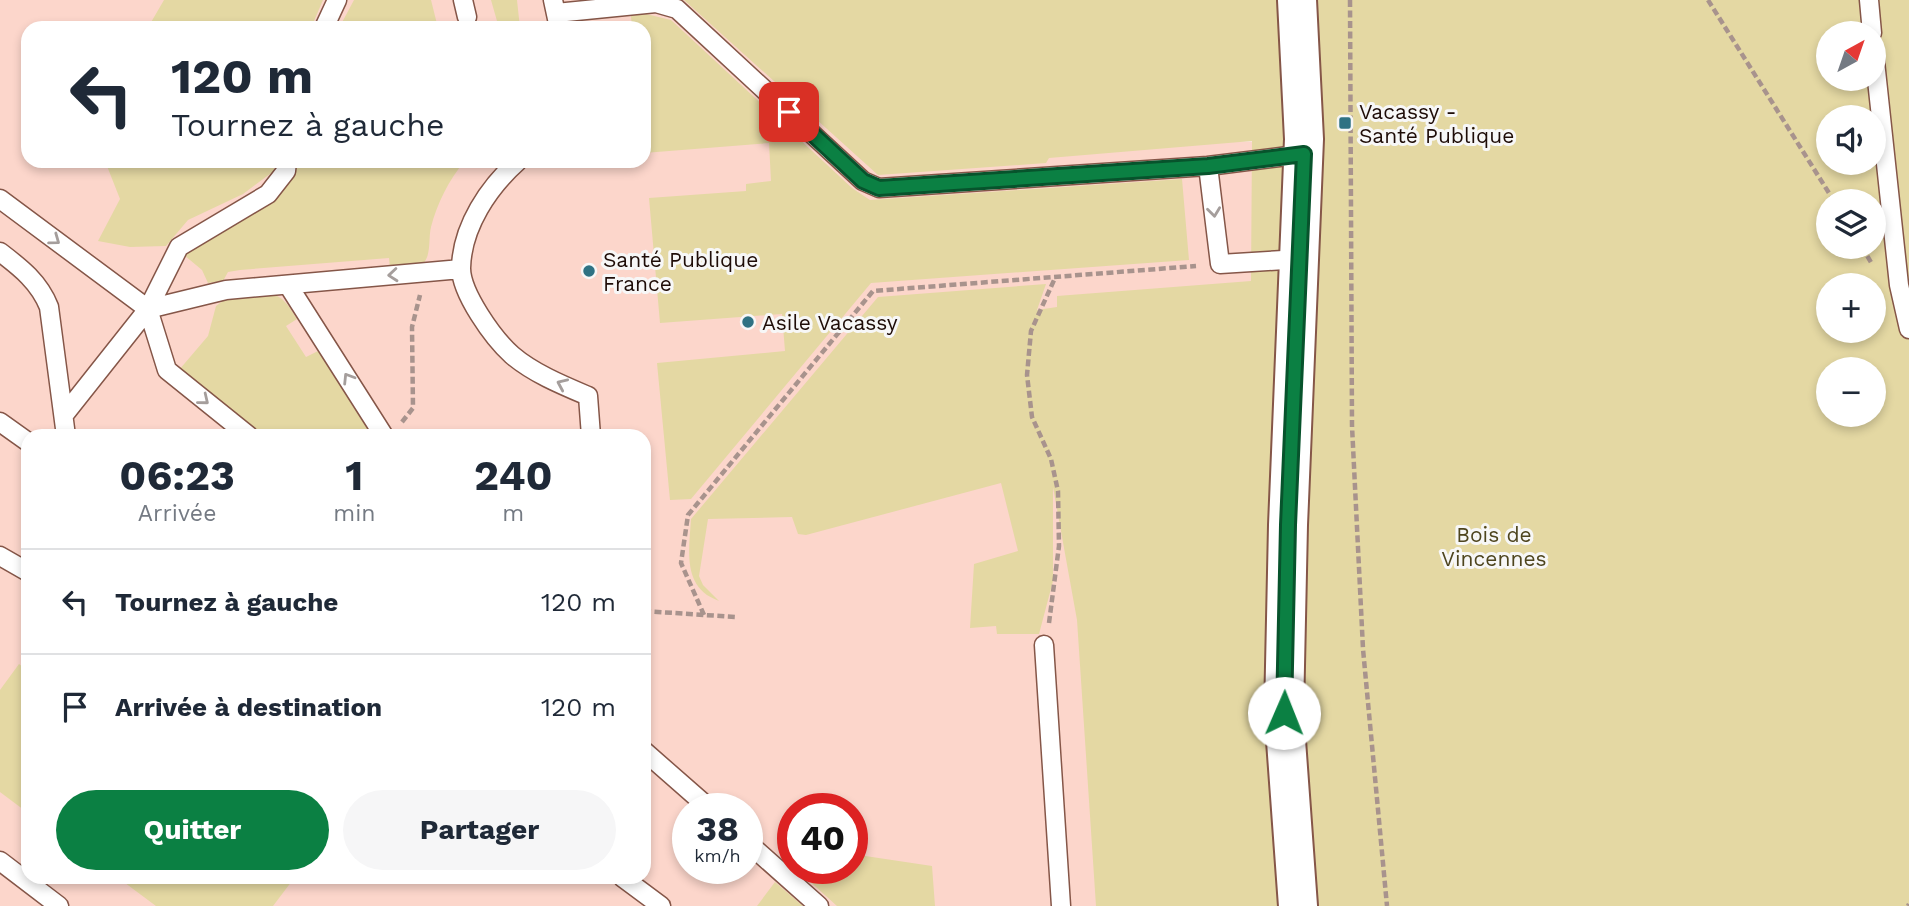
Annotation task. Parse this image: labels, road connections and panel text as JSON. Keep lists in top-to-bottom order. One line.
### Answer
{"parks":["Bois de Vincennes"],"places":{"transit":["Vacassy - Santé Publique"],"other":["Santé Publique France","Asile Vacassy"]},"north":"top right","page":{"map_buttons":["+","−"],"turn":["120 m","Tournez à gauche"],"eta":["06:23","Arrivée","1","min","240","m"],"list":[{"name":"Tournez à gauche","value":"120 m"},{"name":"Arrivée à destination","value":"120 m"}],"buttons":["Quitter","Partager"],"speed":"38 km/h","limit":"40"}}
